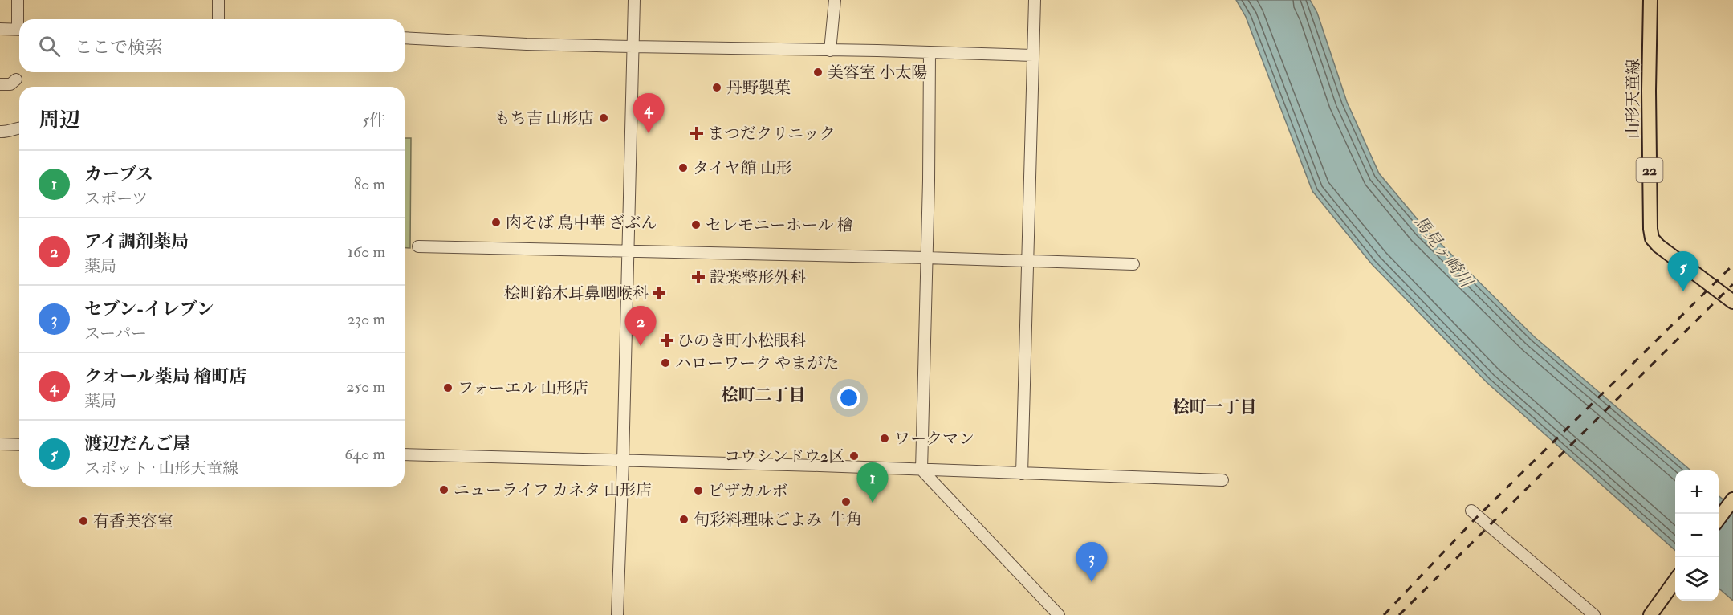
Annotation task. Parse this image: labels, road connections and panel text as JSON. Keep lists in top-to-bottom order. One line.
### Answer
{"streets":{"main road":["山形天童線","22"]},"districts":["桧町二丁目","桧町一丁目"],"water":["馬見ヶ崎川"],"places":{"other":["美容室 小太陽","丹野製菓","もち吉 山形店","タイヤ館 山形","肉そば 鳥中華 ざぶん","セレモニーホール 檜","ハローワーク やまがた","フォーエル 山形店","ワークマン","コウシンドウ2区","ニューライフ カネタ 山形店","ピザカルボ","牛角","旬彩料理味ごよみ","有香美容室"],"health":["まつだクリニック","設楽整形外科","桧町鈴木耳鼻咽喉科","ひのき町小松眼科"]},"page":{"search":"ここで検索","heading":["周辺","5件"],"pins":["4","5","2","1","3"],"list":[{"mark":"1","name":"カーブス","note":"スポーツ","value":"80 m"},{"mark":"2","name":"アイ調剤薬局","note":"薬局","value":"160 m"},{"mark":"3","name":"セブン-イレブン","note":"スーパー","value":"230 m"},{"mark":"4","name":"クオール薬局 檜町店","note":"薬局","value":"250 m"},{"mark":"5","name":"渡辺だんご屋","note":"スポット · 山形天童線","value":"640 m"}],"map_buttons":["+","−"]}}
